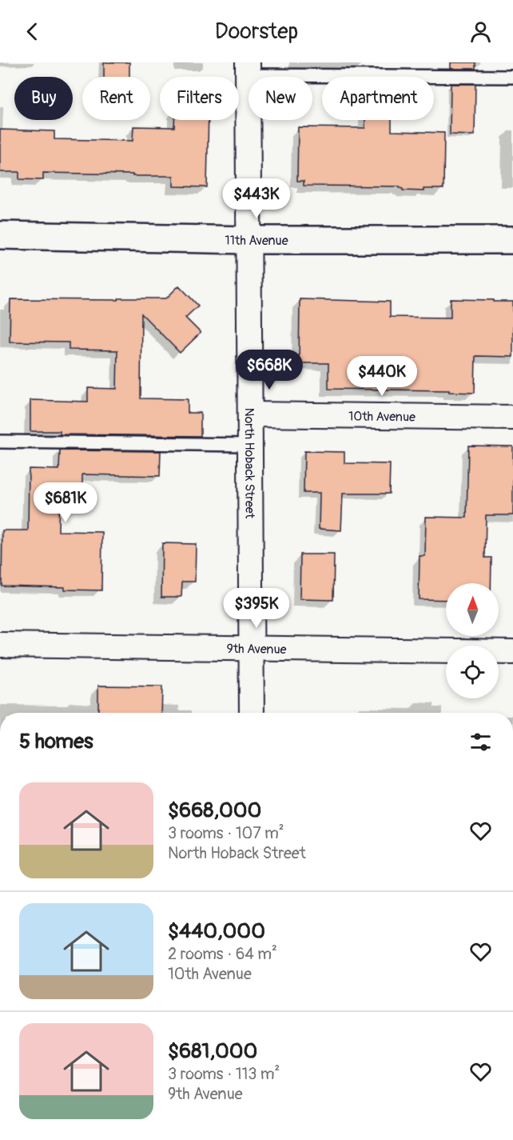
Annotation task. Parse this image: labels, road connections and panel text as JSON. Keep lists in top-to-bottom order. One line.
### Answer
{"streets":{"main road":["11th Avenue"],"street":["10th Avenue","North Hoback Street","9th Avenue"]},"crossings":[["11th Avenue","North Hoback Street"],["10th Avenue","North Hoback Street"],["North Hoback Street","9th Avenue"]],"north":"top","page":{"header":"Doorstep","chip":["Buy","Rent","Filters","New","Apartment"],"price":["$443K","$668K","$440K","$681K","$395K"],"heading":"5 homes","list":[{"name":"$668,000","note":"3 rooms · 107 m² · North Hoback Street"},{"name":"$440,000","note":"2 rooms · 64 m² · 10th Avenue"},{"name":"$681,000","note":"3 rooms · 113 m² · 9th Avenue"}]}}
